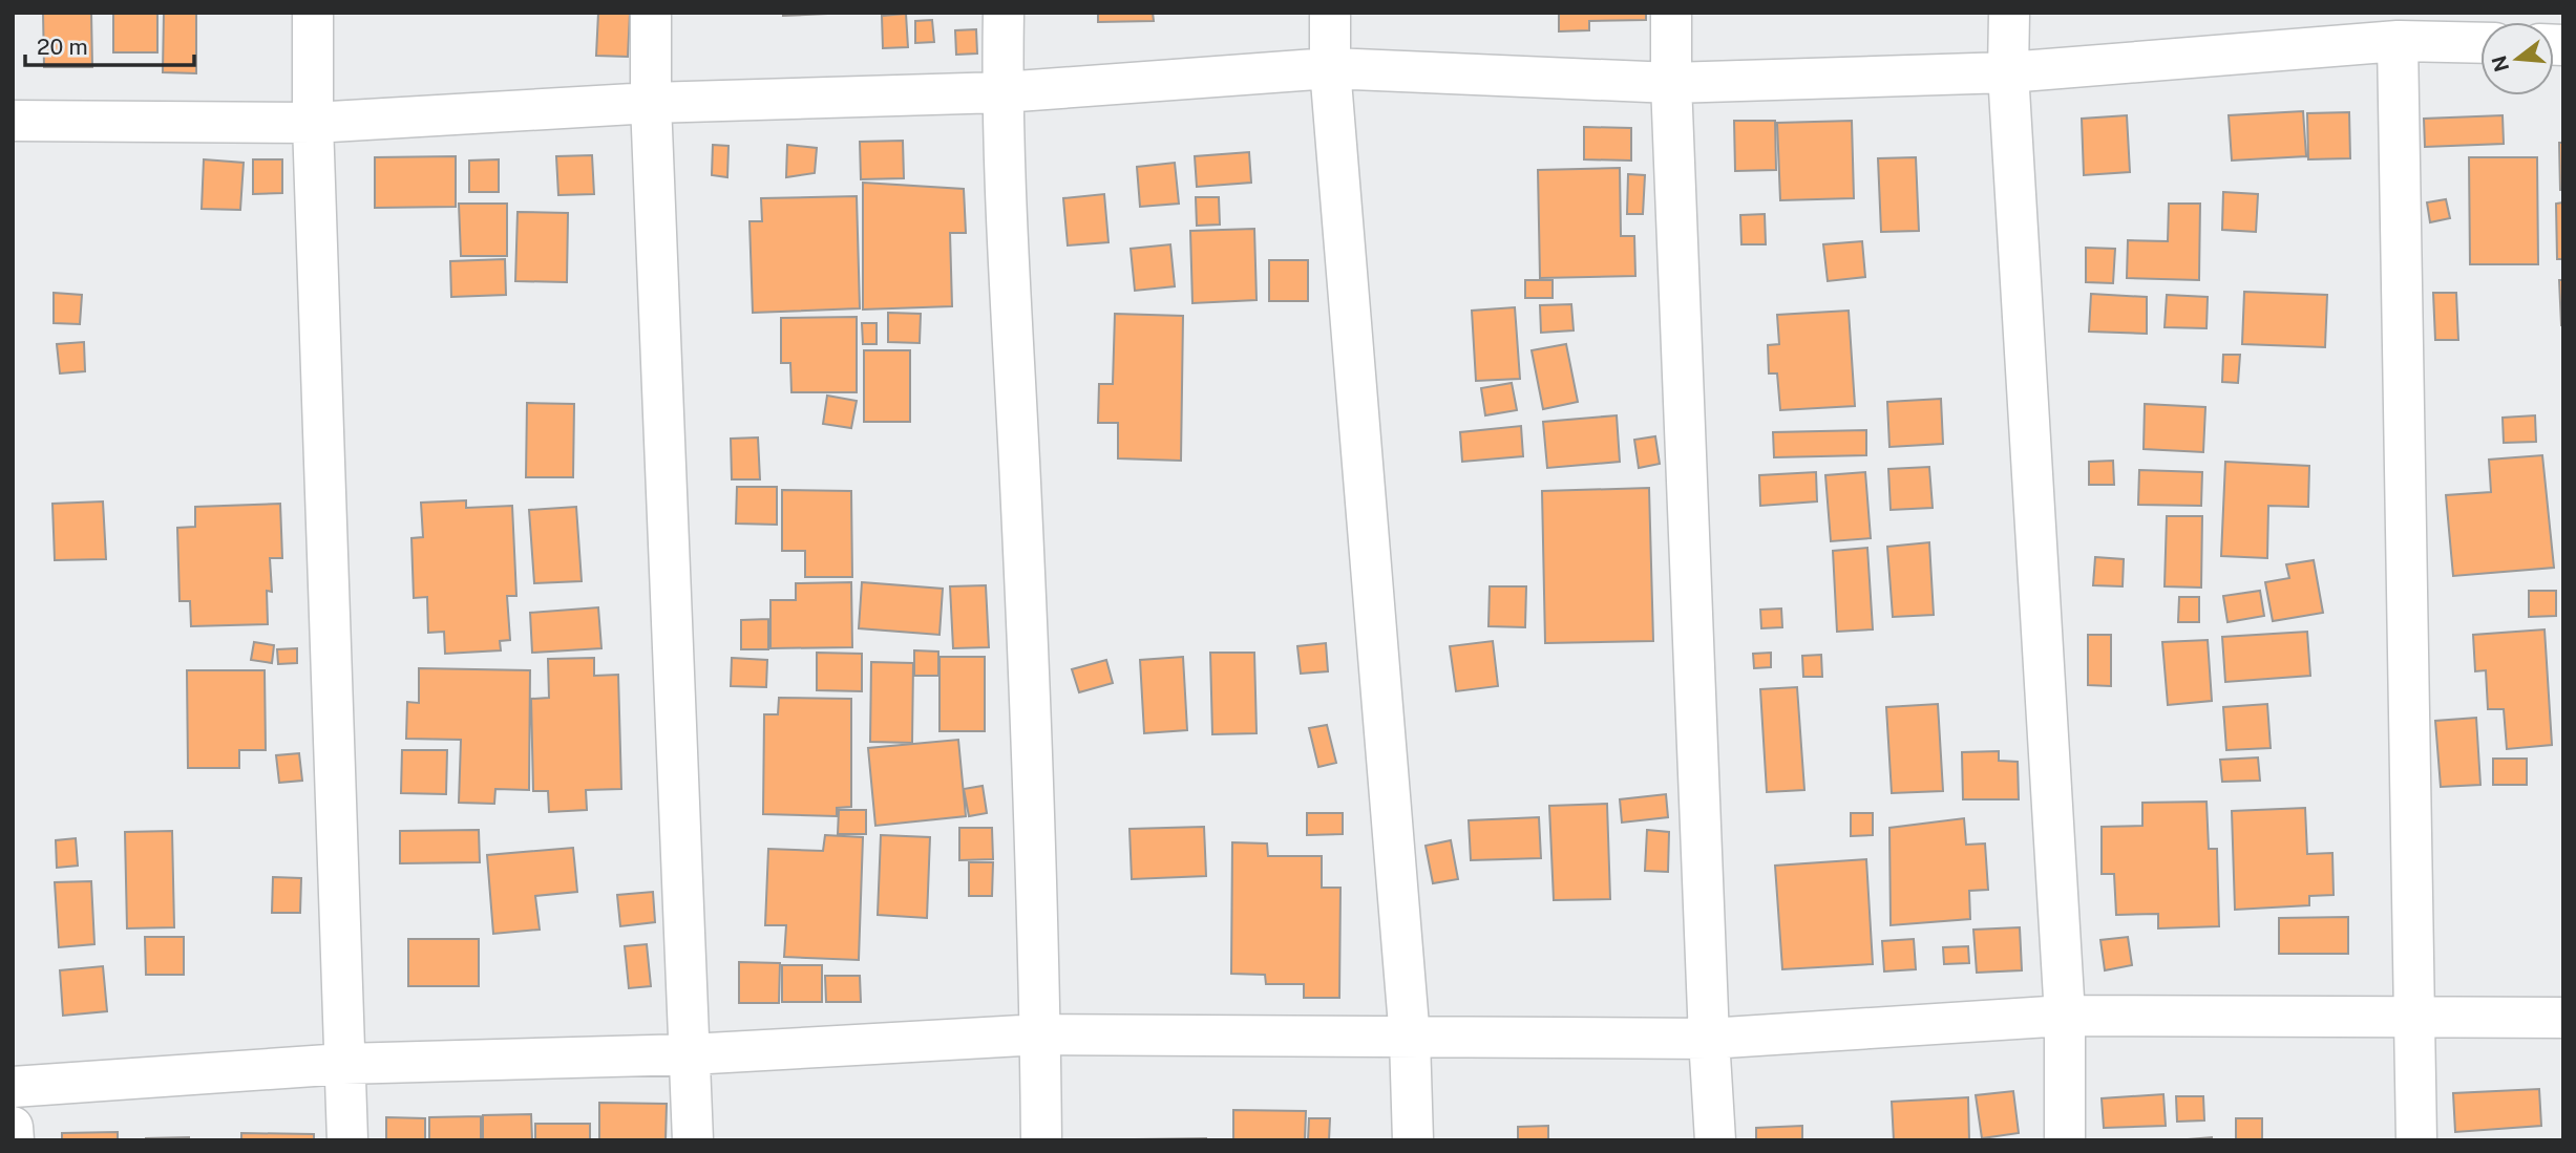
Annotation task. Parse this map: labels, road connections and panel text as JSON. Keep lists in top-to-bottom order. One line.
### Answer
{"scale_bar":"20 m","north":"left"}
